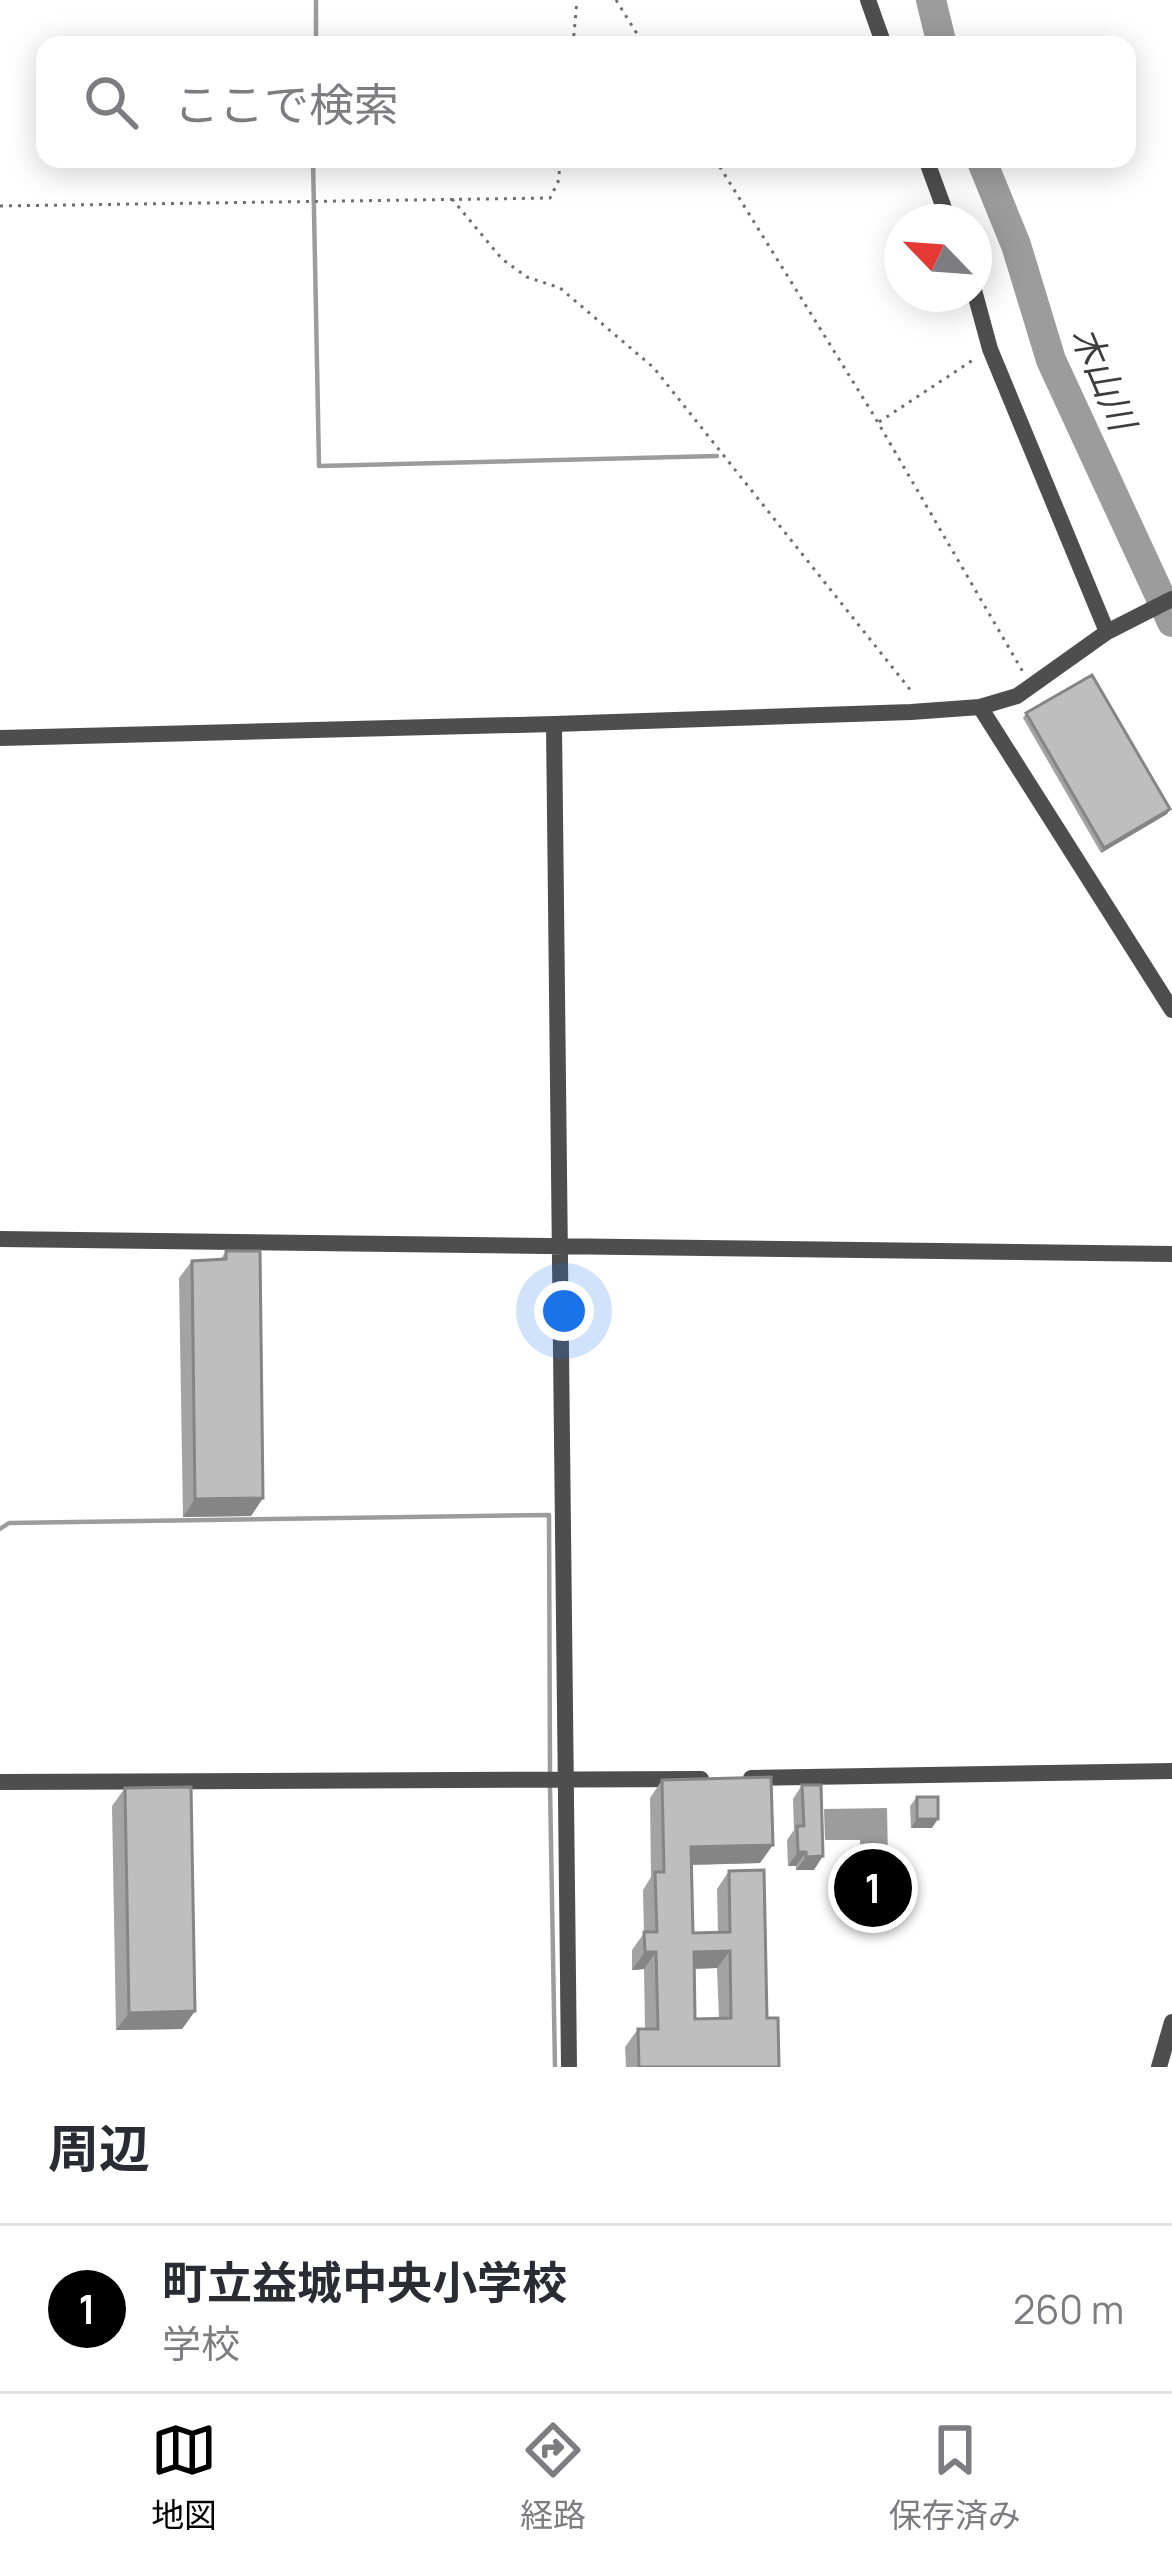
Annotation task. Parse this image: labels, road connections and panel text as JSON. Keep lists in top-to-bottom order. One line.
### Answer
{"water":["木山川"],"north":"top left","page":{"search":"ここで検索","pins":"1","heading":"周辺","list":[{"mark":"1","name":"町立益城中央小学校","note":"学校","value":"260 m"}],"nav":["地図","経路","保存済み"]}}
